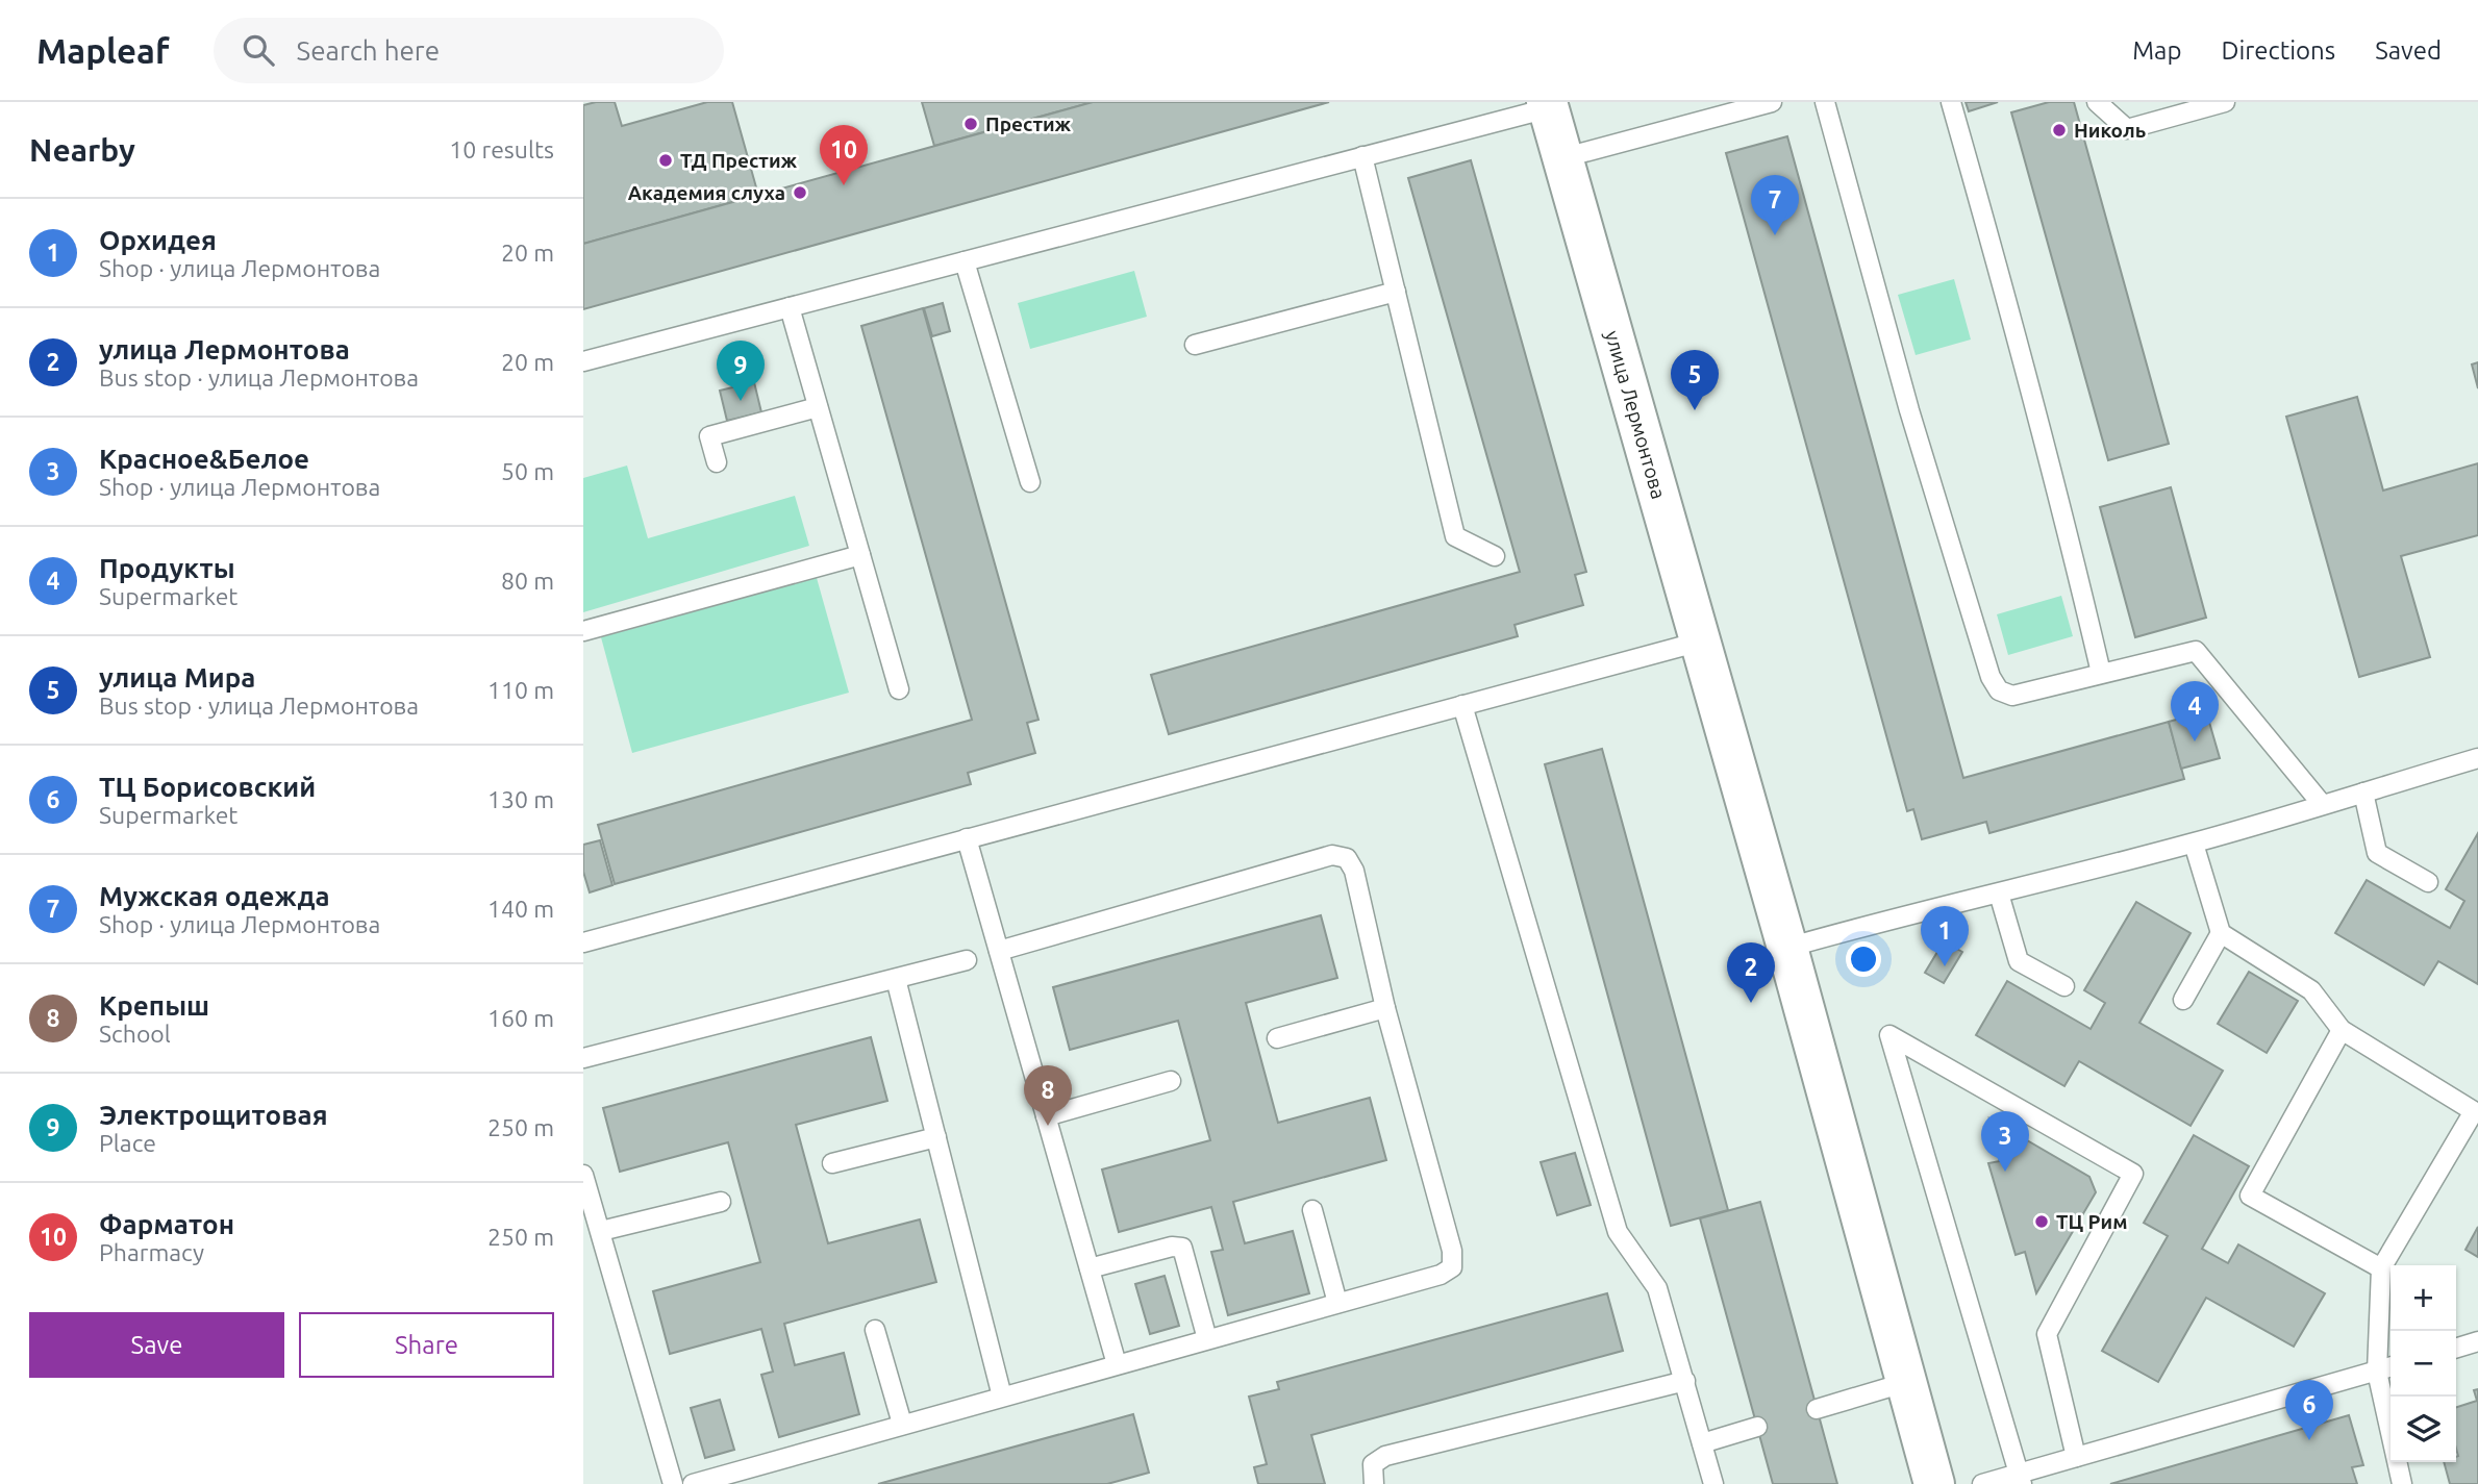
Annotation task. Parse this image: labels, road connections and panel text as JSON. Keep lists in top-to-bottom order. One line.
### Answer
{"streets":{"street":["улица Лермонтова"]},"places":["Престиж","Николь","ТД Престиж","Академия слуха","ТЦ Рим"],"page":{"header":"Mapleaf","search":"Search here","nav":["Map","Directions","Saved"],"heading":["Nearby","10 results"],"pins":["10","7","9","5","4","1","2","8","3","6"],"list":[{"mark":"1","name":"Орхидея","note":"Shop · улица Лермонтова","value":"20 m"},{"mark":"2","name":"улица Лермонтова","note":"Bus stop · улица Лермонтова","value":"20 m"},{"mark":"3","name":"Красное&Белое","note":"Shop · улица Лермонтова","value":"50 m"},{"mark":"4","name":"Продукты","note":"Supermarket","value":"80 m"},{"mark":"5","name":"улица Мира","note":"Bus stop · улица Лермонтова","value":"110 m"},{"mark":"6","name":"ТЦ Борисовский","note":"Supermarket","value":"130 m"},{"mark":"7","name":"Мужская одежда","note":"Shop · улица Лермонтова","value":"140 m"},{"mark":"8","name":"Крепыш","note":"School","value":"160 m"},{"mark":"9","name":"Электрощитовая","note":"Place","value":"250 m"},{"mark":"10","name":"Фарматон","note":"Pharmacy","value":"250 m"}],"map_buttons":["+","−"],"buttons":["Save","Share"]}}
